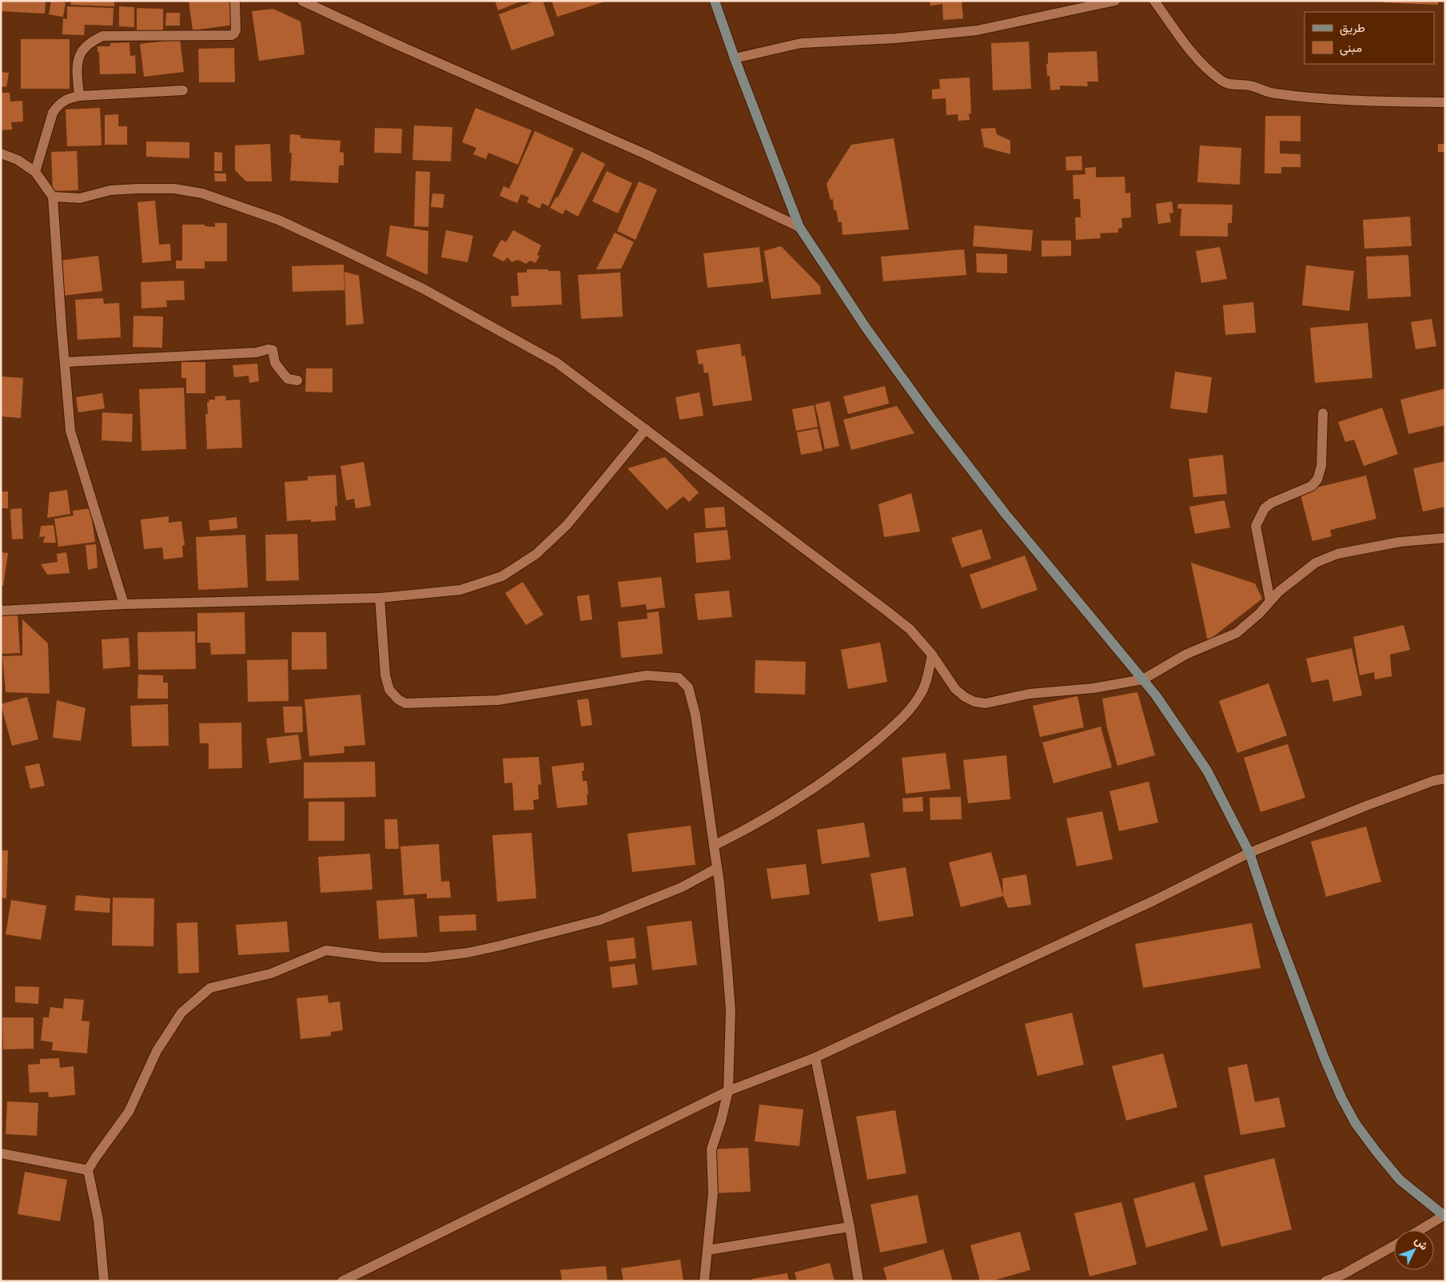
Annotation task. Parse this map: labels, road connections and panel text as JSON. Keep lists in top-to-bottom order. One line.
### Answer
{"legend":["طريق","مبنى"],"north":"top right"}
